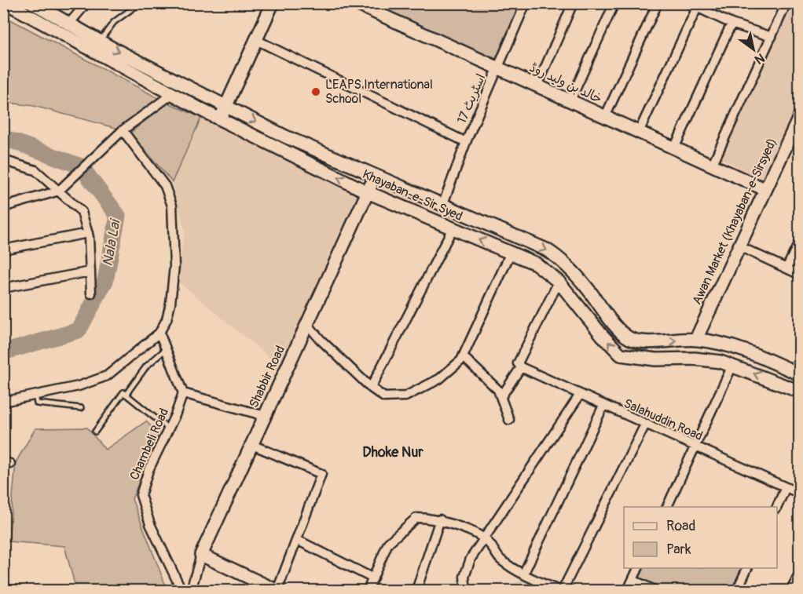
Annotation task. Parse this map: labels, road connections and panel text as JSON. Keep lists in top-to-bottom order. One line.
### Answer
{"streets":{"main road":["خالد بن ولید روڈ","Khayaban-e-Sir Syed","Awan Market (Khayaban-e-Sirsyed)","Shabbir Road"],"street":["اسٹریٹ 17","Salahuddin Road","Chambeli Road"]},"crossings":[["خالد بن ولید روڈ","اسٹریٹ 17"],["خالد بن ولید روڈ","Awan Market (Khayaban-e-Sirsyed)"],["اسٹریٹ 17","Khayaban-e-Sir Syed"],["Khayaban-e-Sir Syed","Awan Market (Khayaban-e-Sirsyed)"],["Khayaban-e-Sir Syed","Shabbir Road"]],"districts":["Dhoke Nur"],"water":["Nala Lai"],"places":["LEAPS International School"],"legend":["Road","Park"],"north":"bottom right"}
